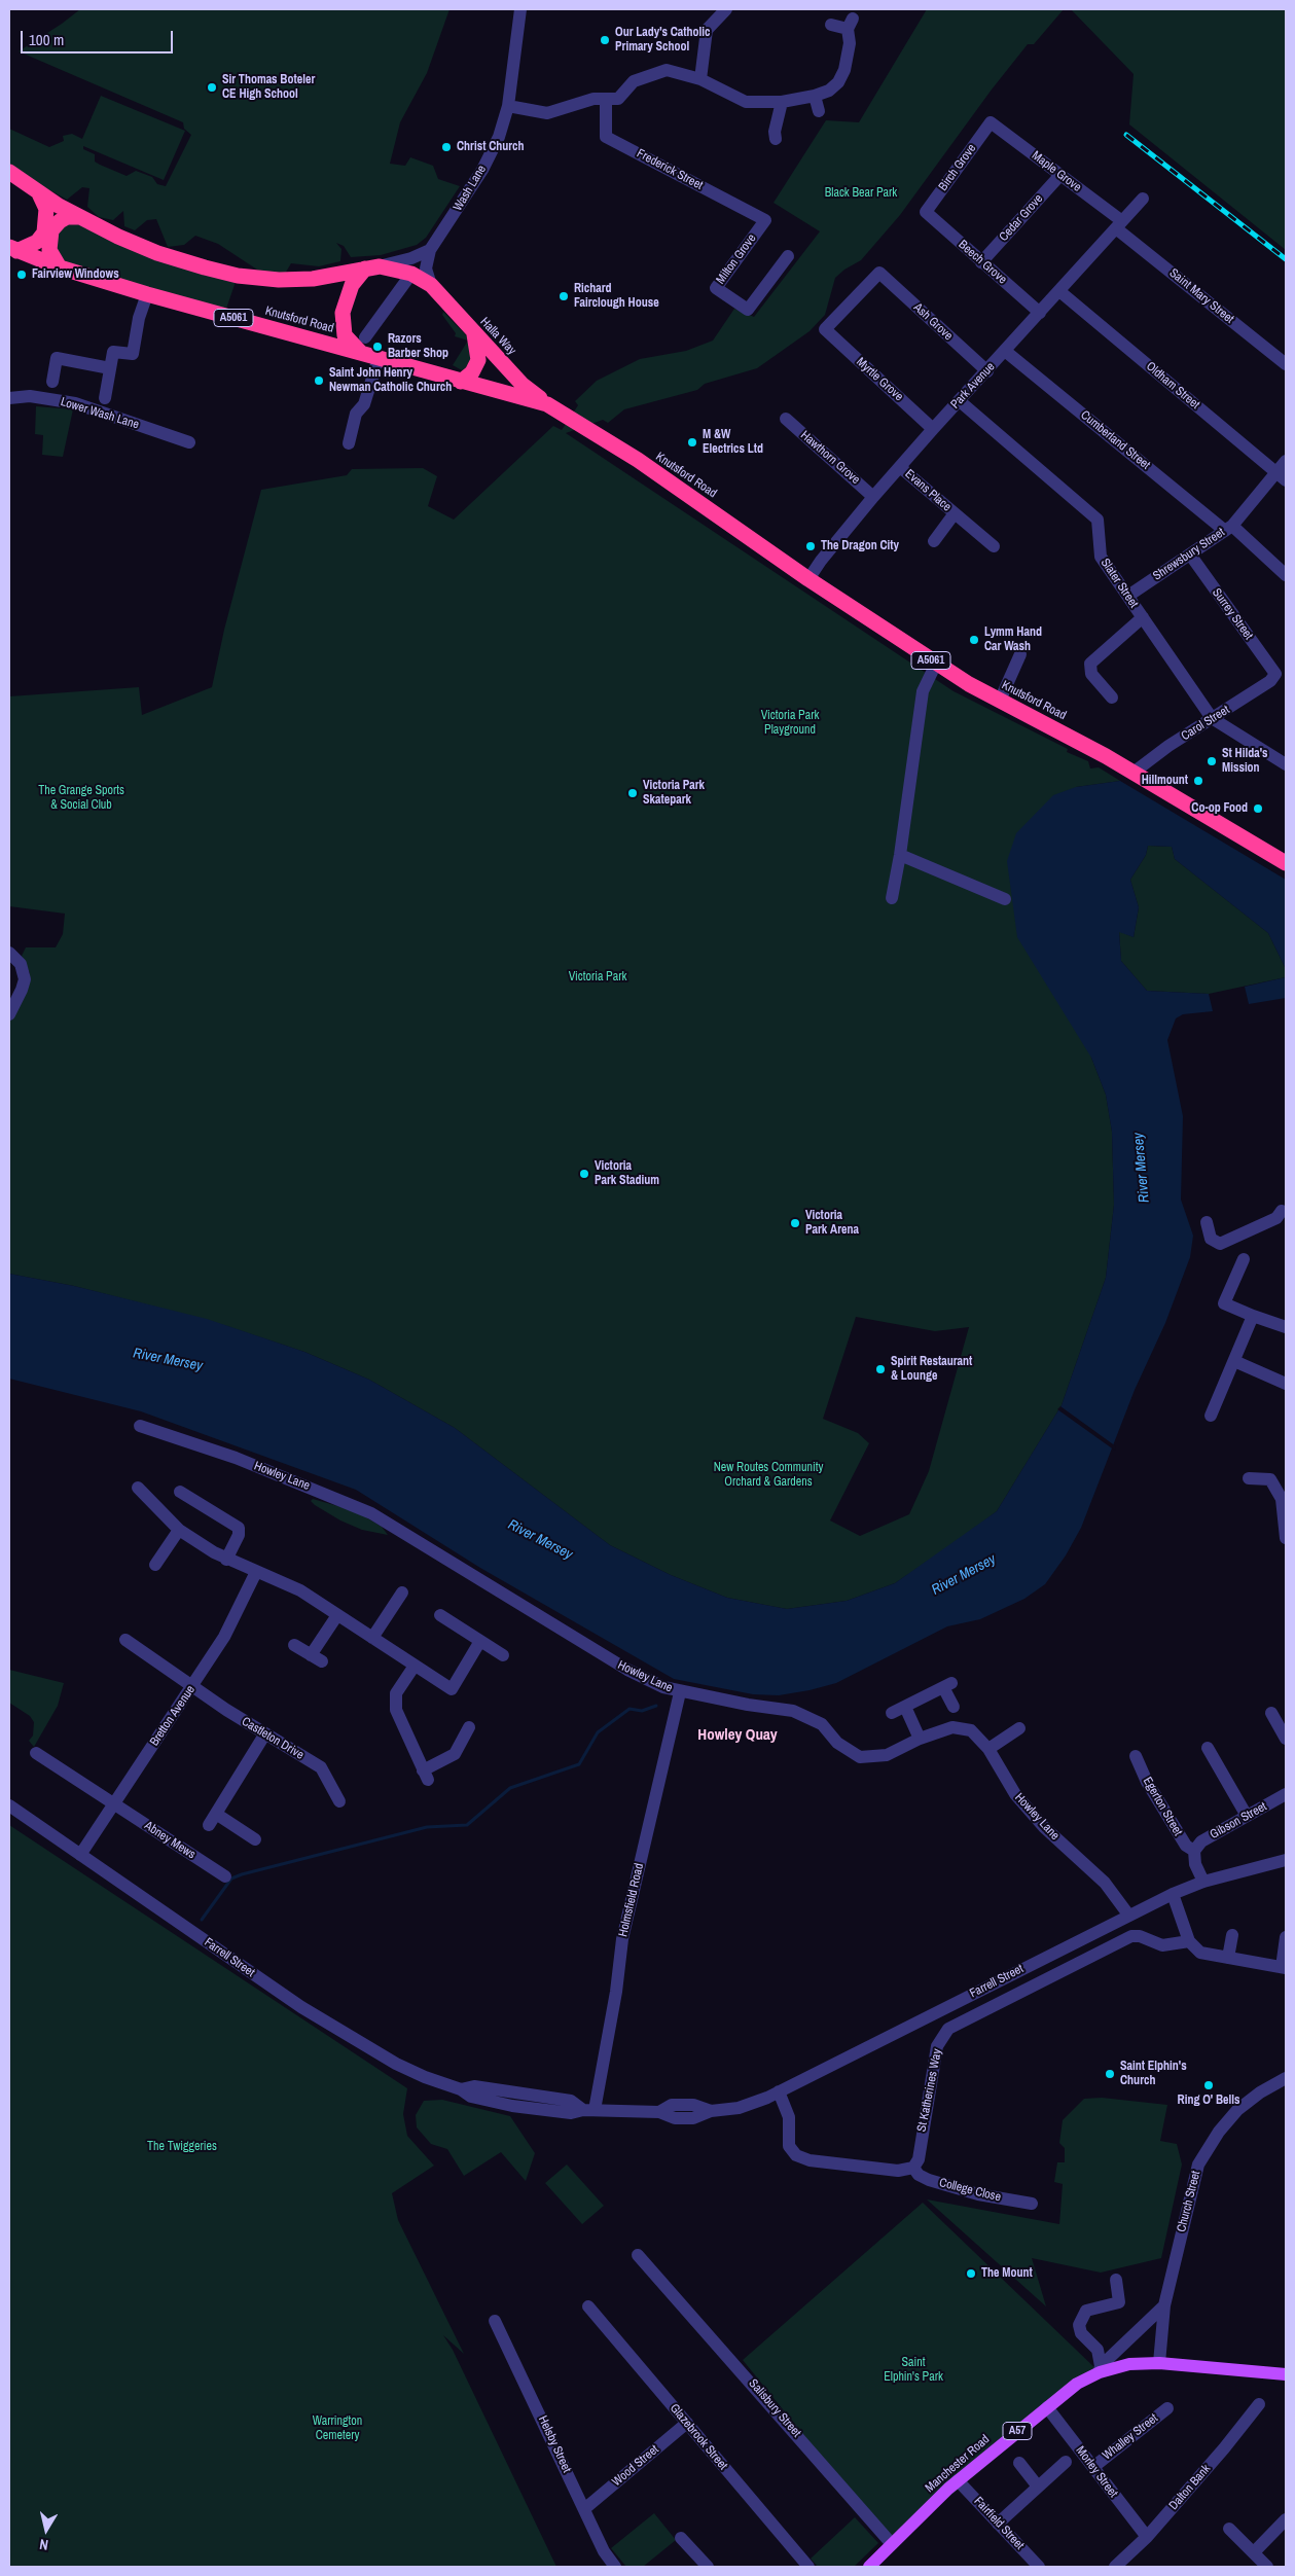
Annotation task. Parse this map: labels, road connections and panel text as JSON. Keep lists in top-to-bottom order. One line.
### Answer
{"streets":{"highway":["A5061","Knutsford Road","Halla Way"],"main road":["A57","Manchester Road"],"street":["Birch Grove","Frederick Street","Maple Grove","Wash Lane","Cedar Grove","Milton Grove","Beech Grove","Saint Mary Street","Ash Grove","Myrtle Grove","Park Avenue","Oldham Street","Lower Wash Lane","Cumberland Street","Hawthorn Grove","Evans Place","Shrewsbury Street","Slater Street","Surrey Street","Carol Street","Howley Lane","Bretton Avenue","Castleton Drive","Egerton Street","Gibson Street","Abney Mews","Holmsfield Road","Farrell Street","St Katherines Way","College Close","Church Street","Salisbury Street","Glazebrook Street","Whalley Street","Helsby Street","Wood Street","Morley Street","Dalton Bank","Fairfield Street"]},"crossings":[["Birch Grove","Maple Grove"],["Birch Grove","Beech Grove"],["Frederick Street","Milton Grove"],["Maple Grove","Cedar Grove"],["Maple Grove","Saint Mary Street"],["Maple Grove","Park Avenue"],["Cedar Grove","Beech Grove"],["Beech Grove","Park Avenue"],["Saint Mary Street","Park Avenue"],["A5061","Knutsford Road"],["A5061","Halla Way"],["Knutsford Road","Halla Way"],["Knutsford Road","Park Avenue"],["Knutsford Road","Carol Street"],["Ash Grove","Myrtle Grove"],["Ash Grove","Park Avenue"],["Myrtle Grove","Park Avenue"],["Park Avenue","Oldham Street"],["Park Avenue","Cumberland Street"],["Park Avenue","Hawthorn Grove"],["Park Avenue","Evans Place"],["Park Avenue","Slater Street"],["Oldham Street","Shrewsbury Street"],["Cumberland Street","Shrewsbury Street"],["Shrewsbury Street","Slater Street"],["Shrewsbury Street","Surrey Street"],["Slater Street","Carol Street"],["Surrey Street","Carol Street"],["Howley Lane","Holmsfield Road"],["Howley Lane","Farrell Street"],["Bretton Avenue","Castleton Drive"],["Bretton Avenue","Abney Mews"],["Bretton Avenue","Farrell Street"],["Egerton Street","Gibson Street"],["Egerton Street","Farrell Street"],["Holmsfield Road","Farrell Street"],["St Katherines Way","College Close"],["Church Street","Manchester Road"],["Salisbury Street","Manchester Road"],["Glazebrook Street","Wood Street"],["Whalley Street","Morley Street"],["Helsby Street","Wood Street"],["Manchester Road","Morley Street"],["Manchester Road","Fairfield Street"],["Morley Street","Dalton Bank"]],"districts":["Howley Quay"],"water":["River Mersey"],"parks":["Black Bear Park","Victoria Park Playground","The Grange Sports & Social Club","Victoria Park","New Routes Community Orchard & Gardens","The Twiggeries","Saint Elphin's Park","Warrington Cemetery"],"places":["Our Lady's Catholic Primary School","Sir Thomas Boteler CE High School","Christ Church","Fairview Windows","Richard Fairclough House","Razors Barber Shop","Saint John Henry Newman Catholic Church","M &W Electrics Ltd","The Dragon City","Lymm Hand Car Wash","St Hilda's Mission","Hillmount","Victoria Park Skatepark","Co-op Food","Victoria Park Stadium","Victoria Park Arena","Spirit Restaurant & Lounge","Saint Elphin's Church","Ring O' Bells","The Mount"],"scale_bar":"100 m","north":"bottom"}
